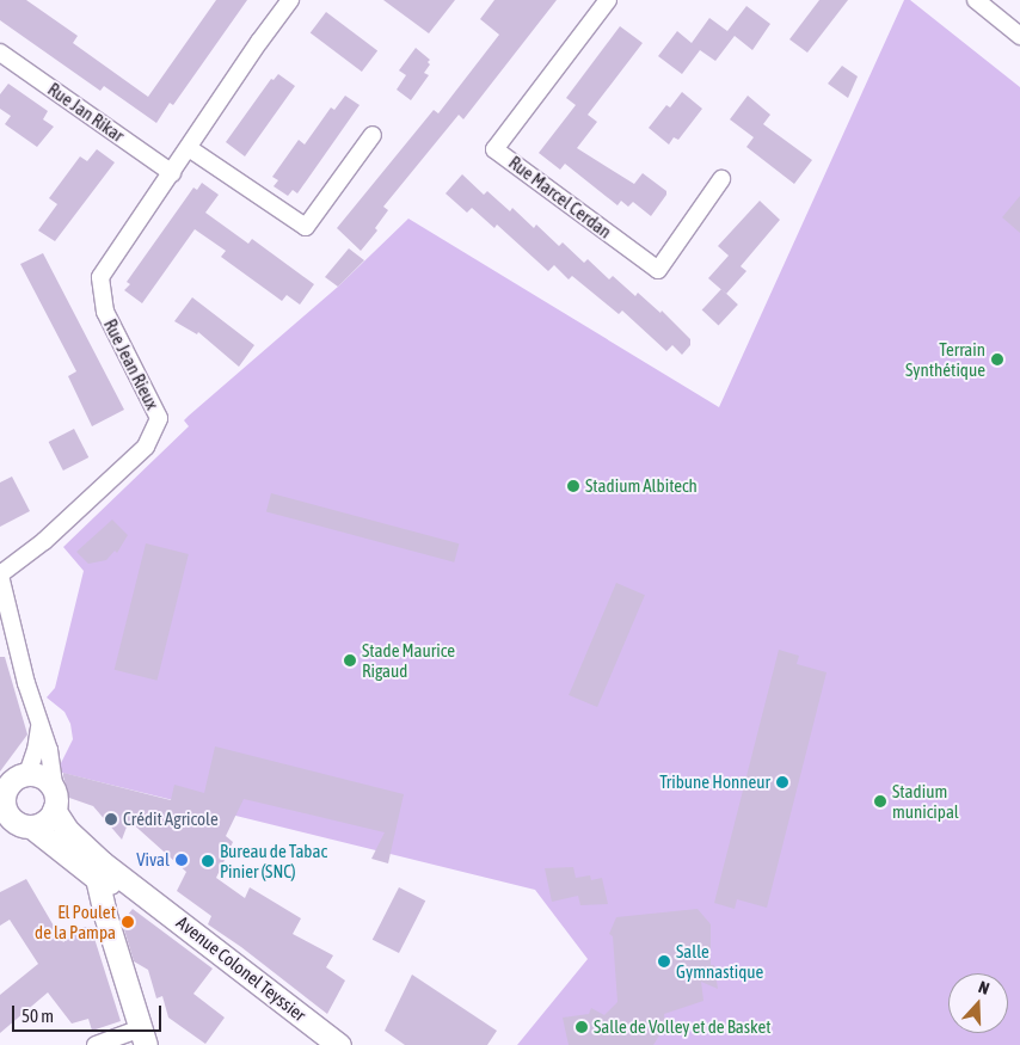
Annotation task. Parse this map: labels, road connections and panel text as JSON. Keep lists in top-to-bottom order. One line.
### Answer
{"streets":{"main road":["Avenue Colonel Teyssier"],"street":["Rue Jan Rikar","Rue Marcel Cerdan","Rue Jean Rieux"]},"crossings":[["Rue Jan Rikar","Rue Jean Rieux"]],"places":["Terrain Synthétique","Stadium Albitech","Stade Maurice Rigaud","Tribune Honneur","Stadium municipal","Crédit Agricole","Vival","Bureau de Tabac Pinier (SNC)","El Poulet de la Pampa","Salle Gymnastique","Salle de Volley et de Basket"],"scale_bar":"50 m","north":"top"}
